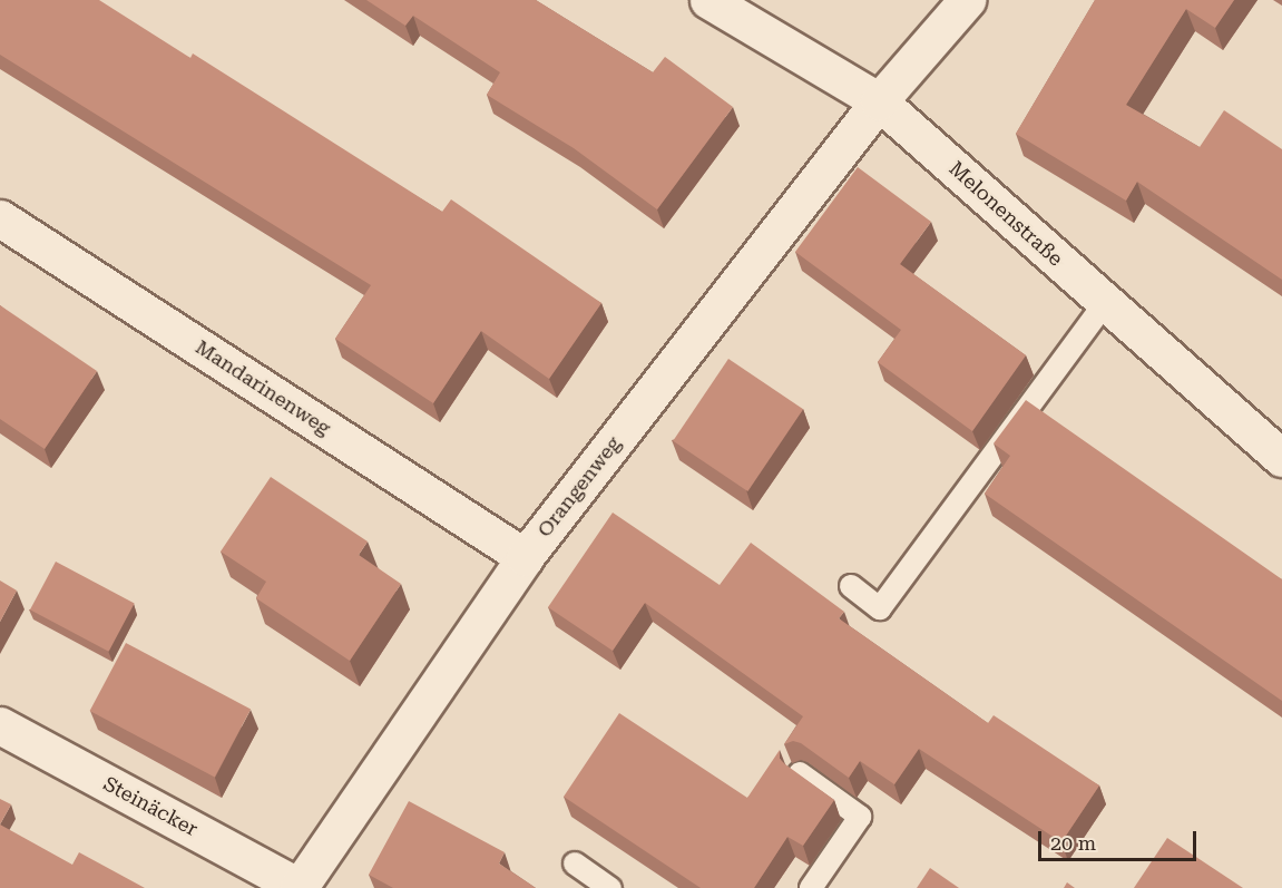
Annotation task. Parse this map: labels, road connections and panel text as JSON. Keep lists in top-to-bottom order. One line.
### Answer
{"streets":{"street":["Melonenstraße","Mandarinenweg","Orangenweg","Steinäcker"]},"crossings":[["Melonenstraße","Orangenweg"],["Mandarinenweg","Orangenweg"],["Orangenweg","Steinäcker"]],"scale_bar":"20 m"}
